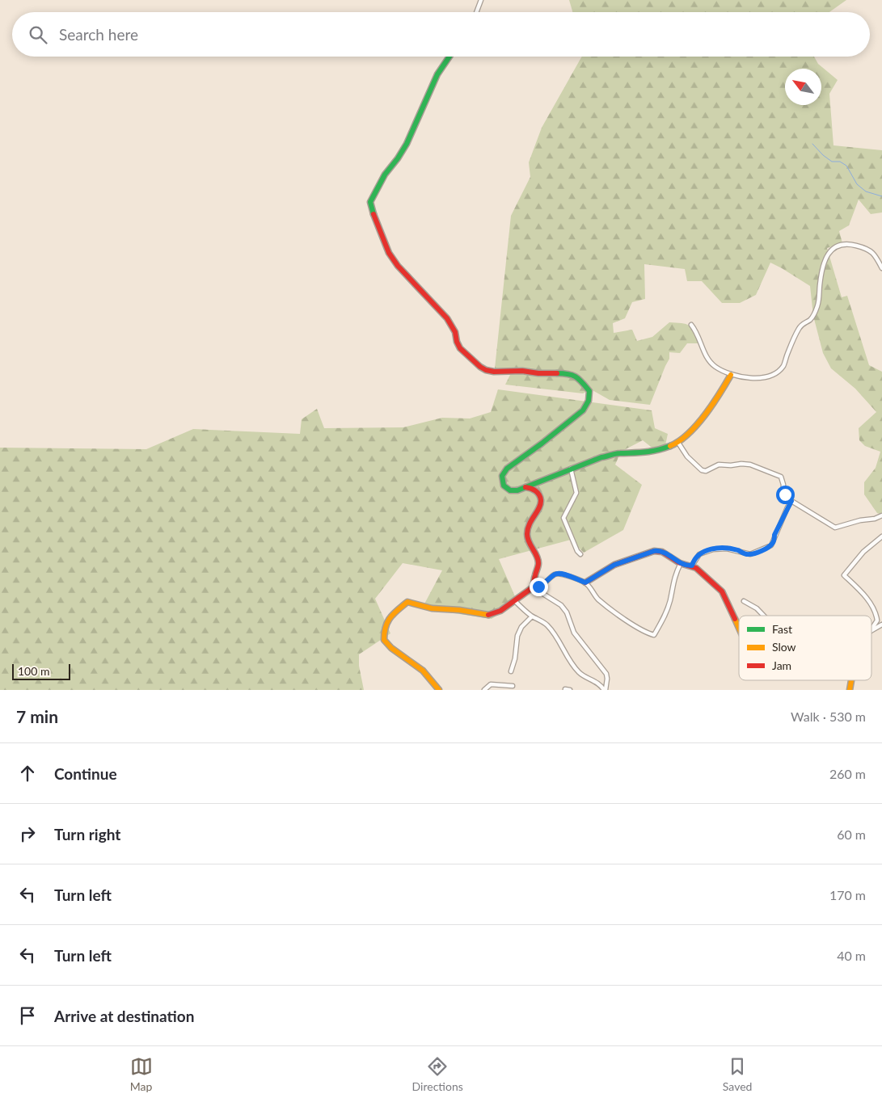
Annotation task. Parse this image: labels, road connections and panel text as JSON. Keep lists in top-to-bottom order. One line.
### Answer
{"legend":["Fast","Slow","Jam"],"scale_bar":"100 m","north":"top left","page":{"search":"Search here","scale":"100 m","heading":["7 min","Walk · 530 m"],"list":[["Continue","260 m"],["Turn right","60 m"],["Turn left","170 m"],["Turn left","40 m"],"Arrive at destination"],"nav":["Map","Directions","Saved"]}}
